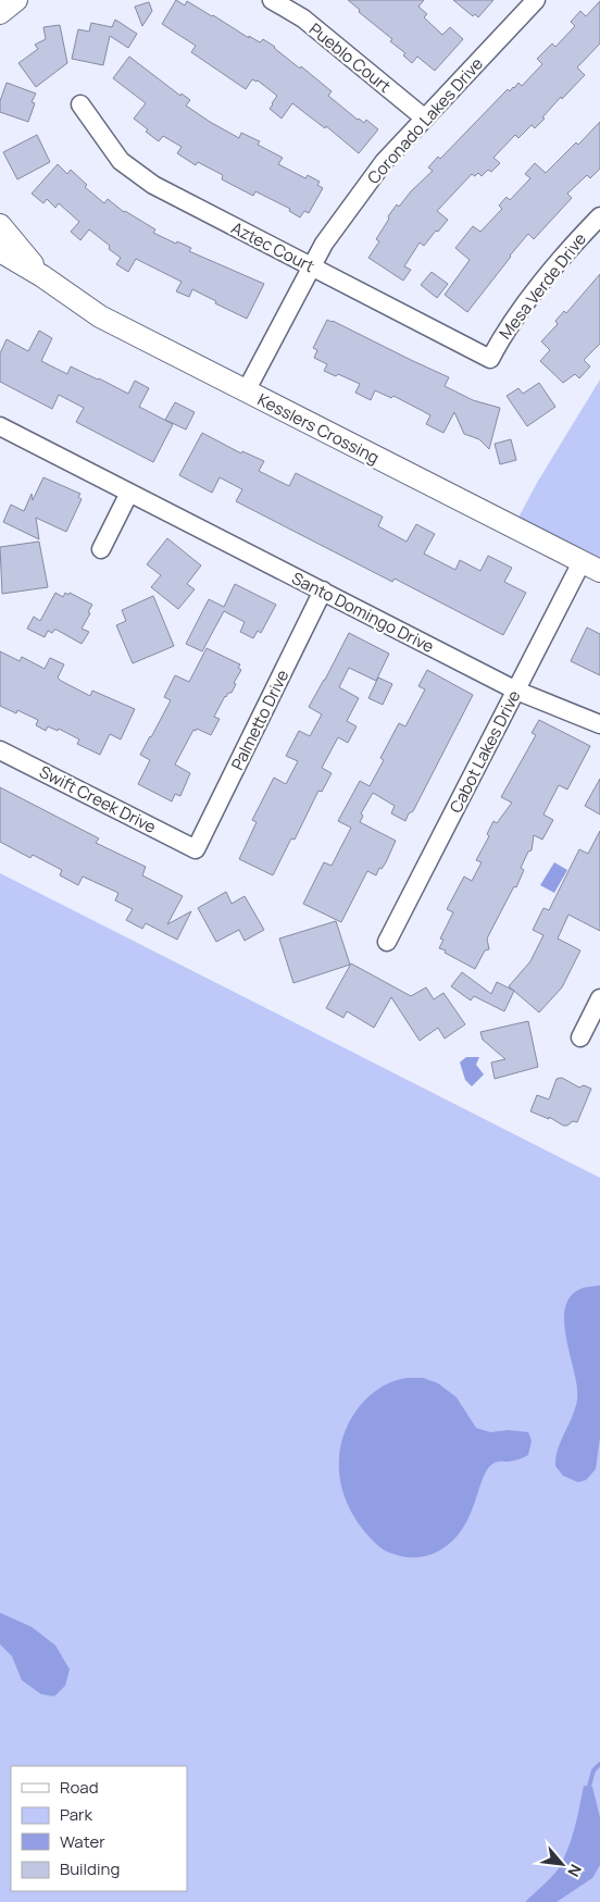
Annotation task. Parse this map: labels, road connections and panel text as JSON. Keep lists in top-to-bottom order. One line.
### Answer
{"streets":{"street":["Pueblo Court","Coronado Lakes Drive","Aztec Court","Mesa Verde Drive","Kesslers Crossing","Santo Domingo Drive","Palmetto Drive","Cabot Lakes Drive","Swift Creek Drive"]},"crossings":[["Pueblo Court","Coronado Lakes Drive"],["Coronado Lakes Drive","Aztec Court"],["Coronado Lakes Drive","Kesslers Crossing"],["Aztec Court","Mesa Verde Drive"],["Kesslers Crossing","Cabot Lakes Drive"],["Santo Domingo Drive","Palmetto Drive"],["Santo Domingo Drive","Cabot Lakes Drive"],["Palmetto Drive","Swift Creek Drive"]],"legend":["Road","Park","Water","Building"],"north":"bottom right"}
